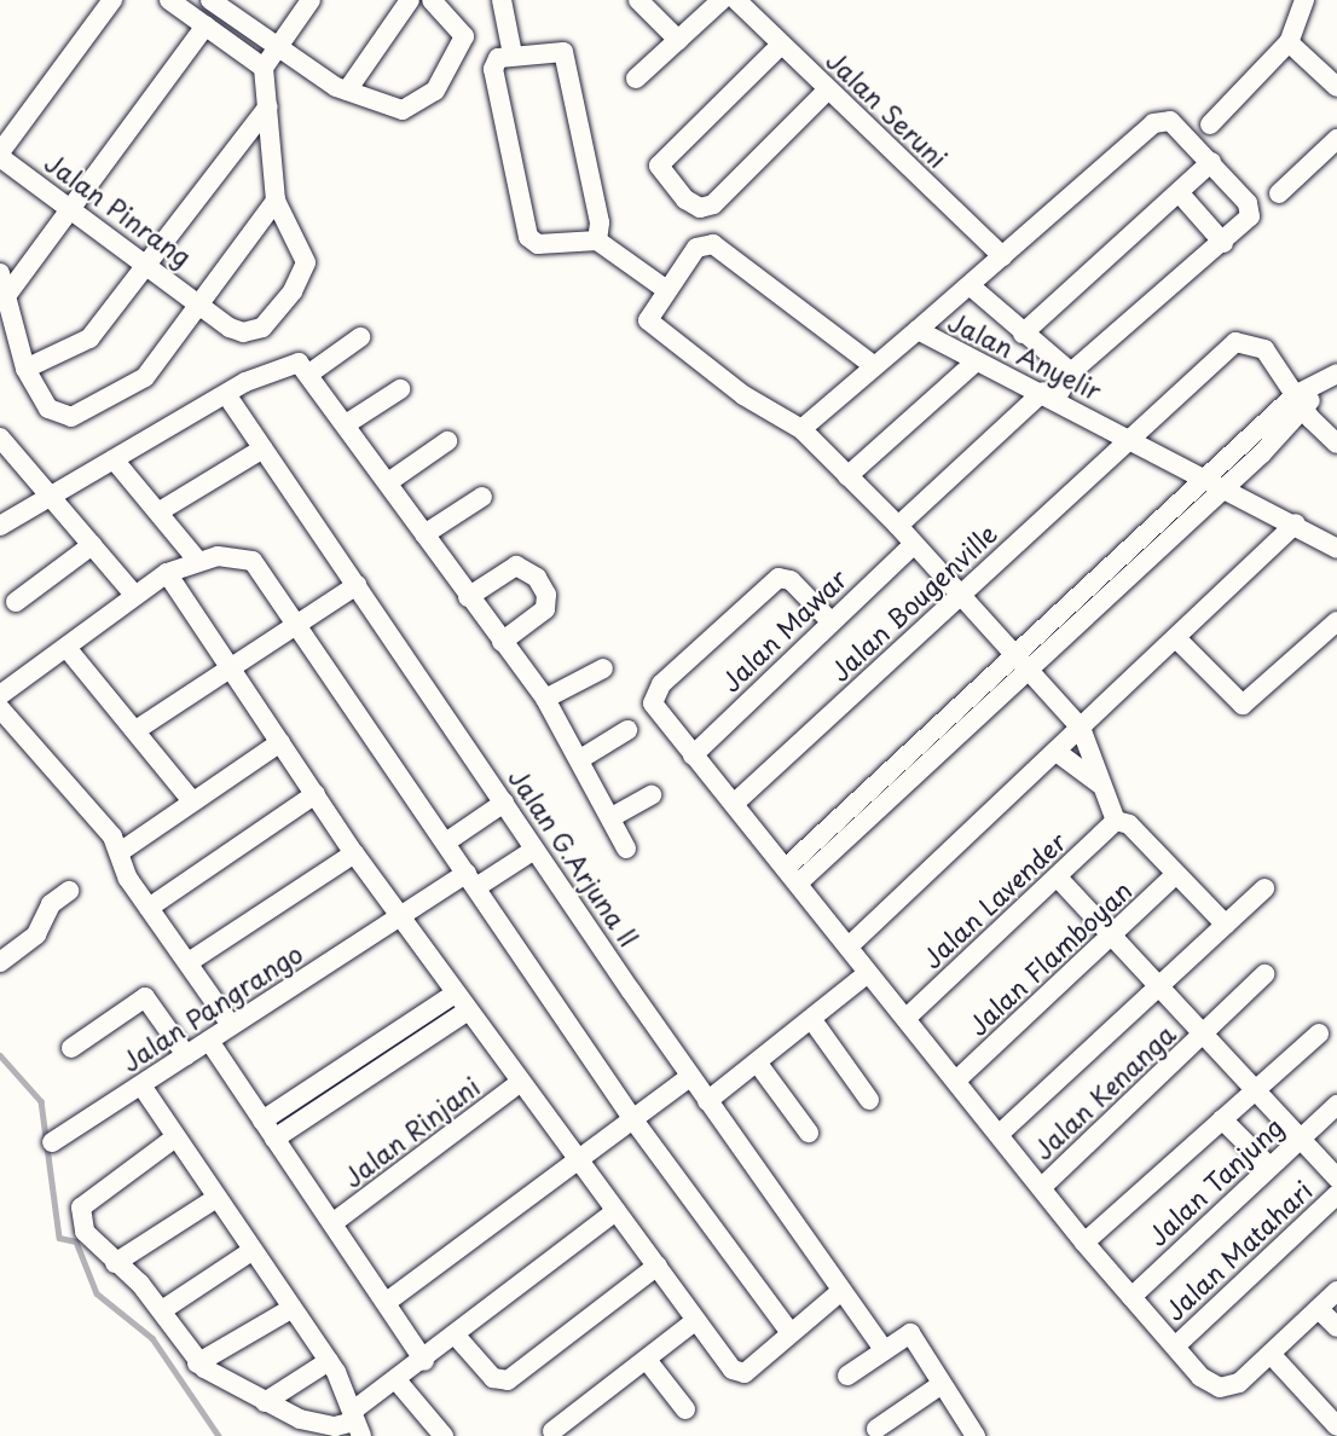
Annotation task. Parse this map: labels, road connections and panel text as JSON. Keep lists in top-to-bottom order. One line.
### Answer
{"streets":{"street":["Jalan Seruni","Jalan Pinrang","Jalan Anyelir","Jalan Bougenville","Jalan Mawar","Jalan G.Arjuna ll","Jalan Lavender","Jalan Flamboyan","Jalan Pangrango","Jalan Kenanga","Jalan Rinjani","Jalan Tanjung","Jalan Matahari"]},"crossings":[["Jalan Anyelir","Jalan Bougenville"],["Jalan G.Arjuna ll","Jalan Pangrango"]]}
